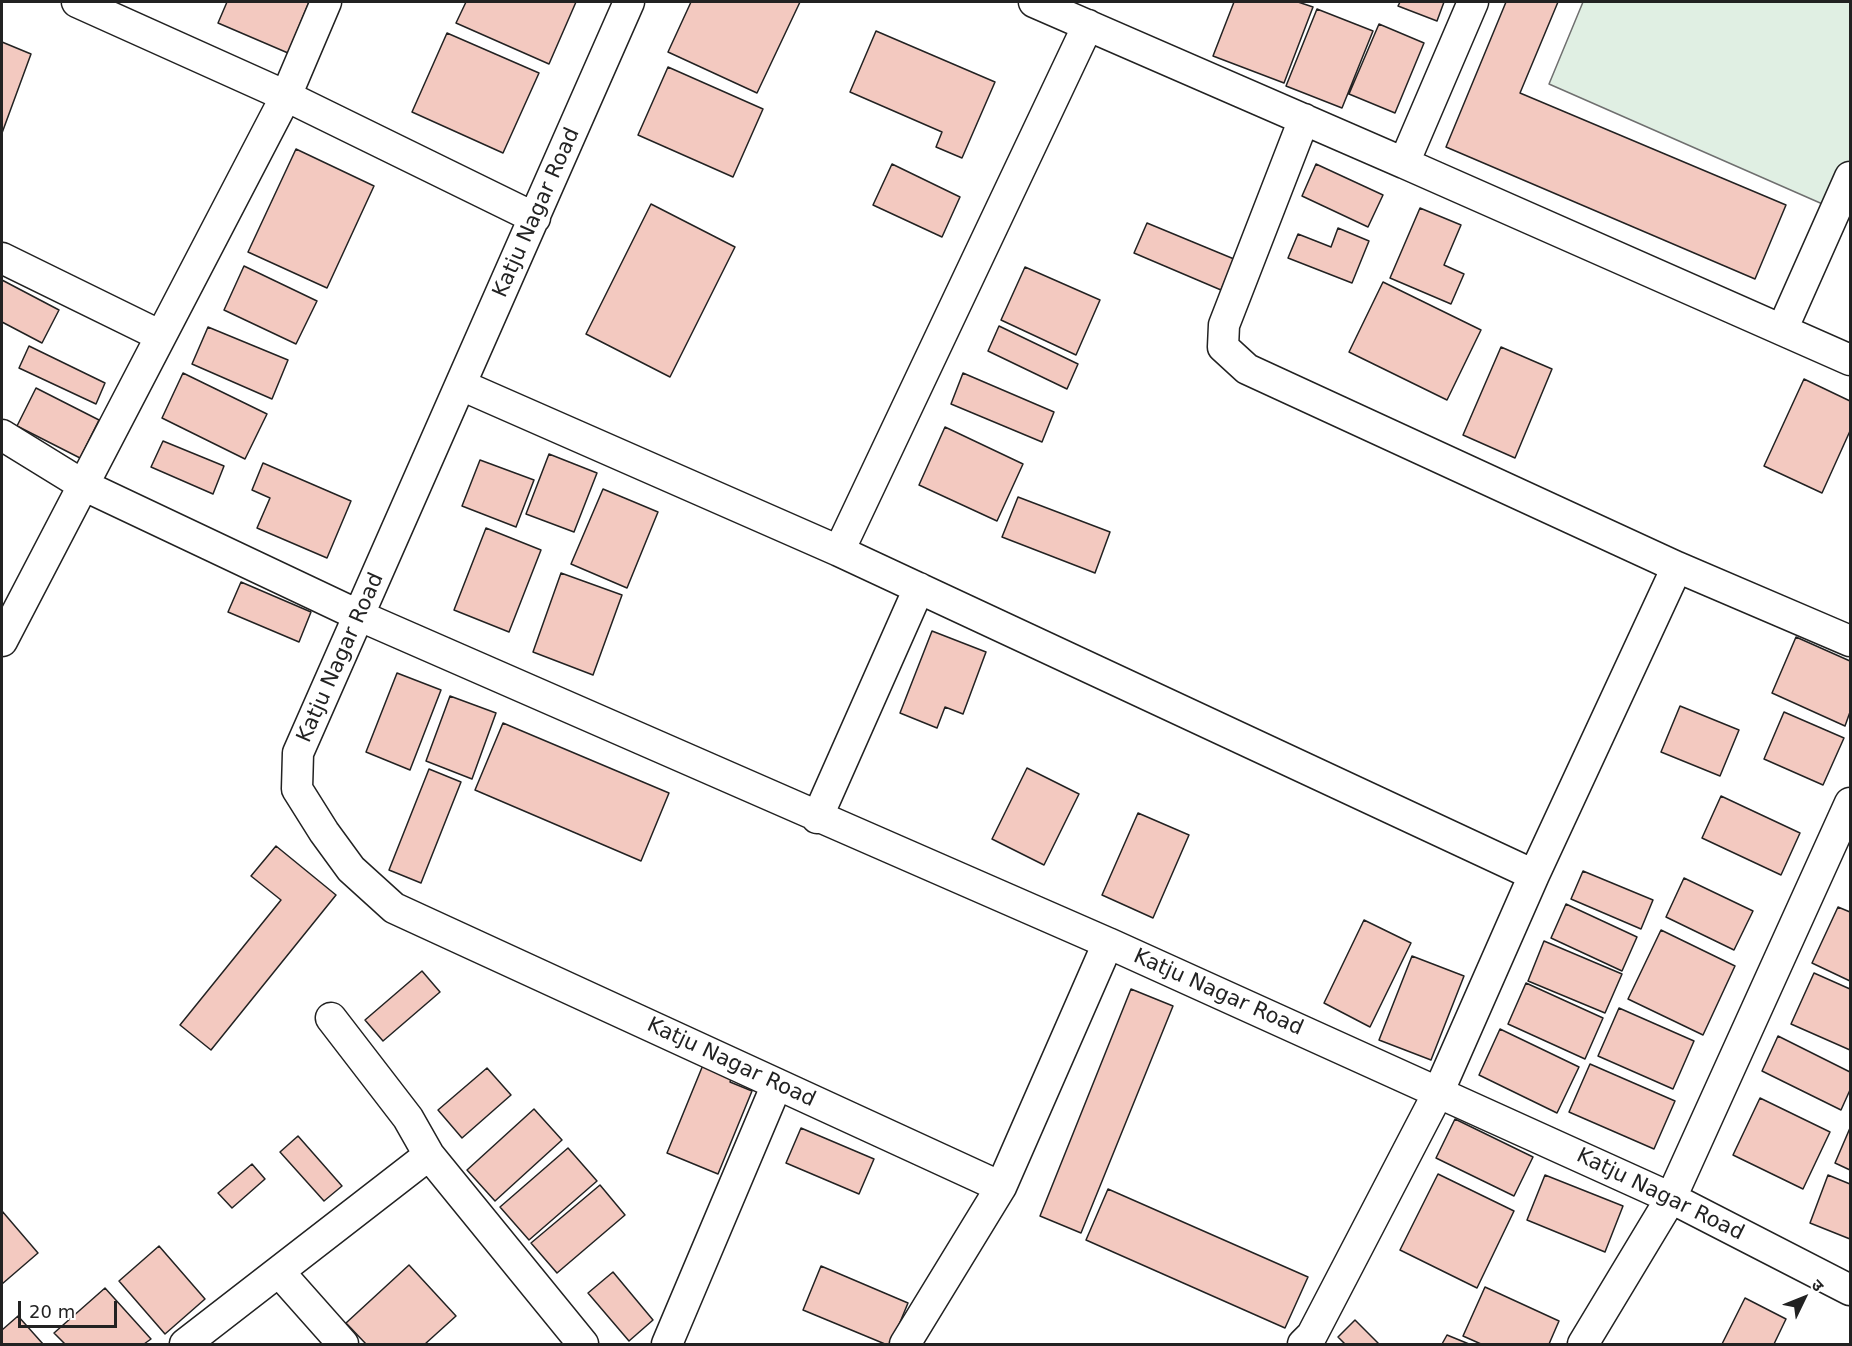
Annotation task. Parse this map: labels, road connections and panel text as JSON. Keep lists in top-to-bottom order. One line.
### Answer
{"streets":{"street":["Katju Nagar Road"]},"scale_bar":"20 m","north":"top right"}
